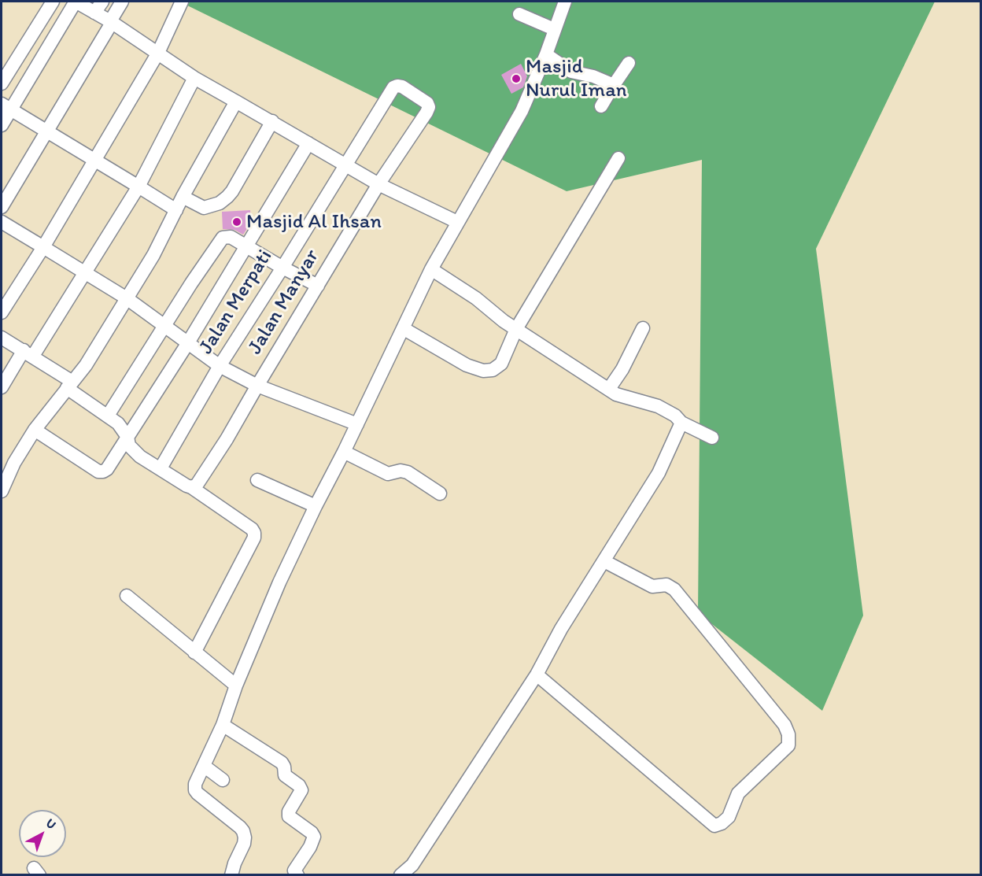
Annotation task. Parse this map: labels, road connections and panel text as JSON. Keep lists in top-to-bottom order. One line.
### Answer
{"streets":{"street":["Jalan Merpati","Jalan Manyar"]},"crossings":[["Jalan Merpati","Jalan Manyar"]],"places":["Masjid Nurul Iman","Masjid Al Ihsan"],"north":"top right"}
